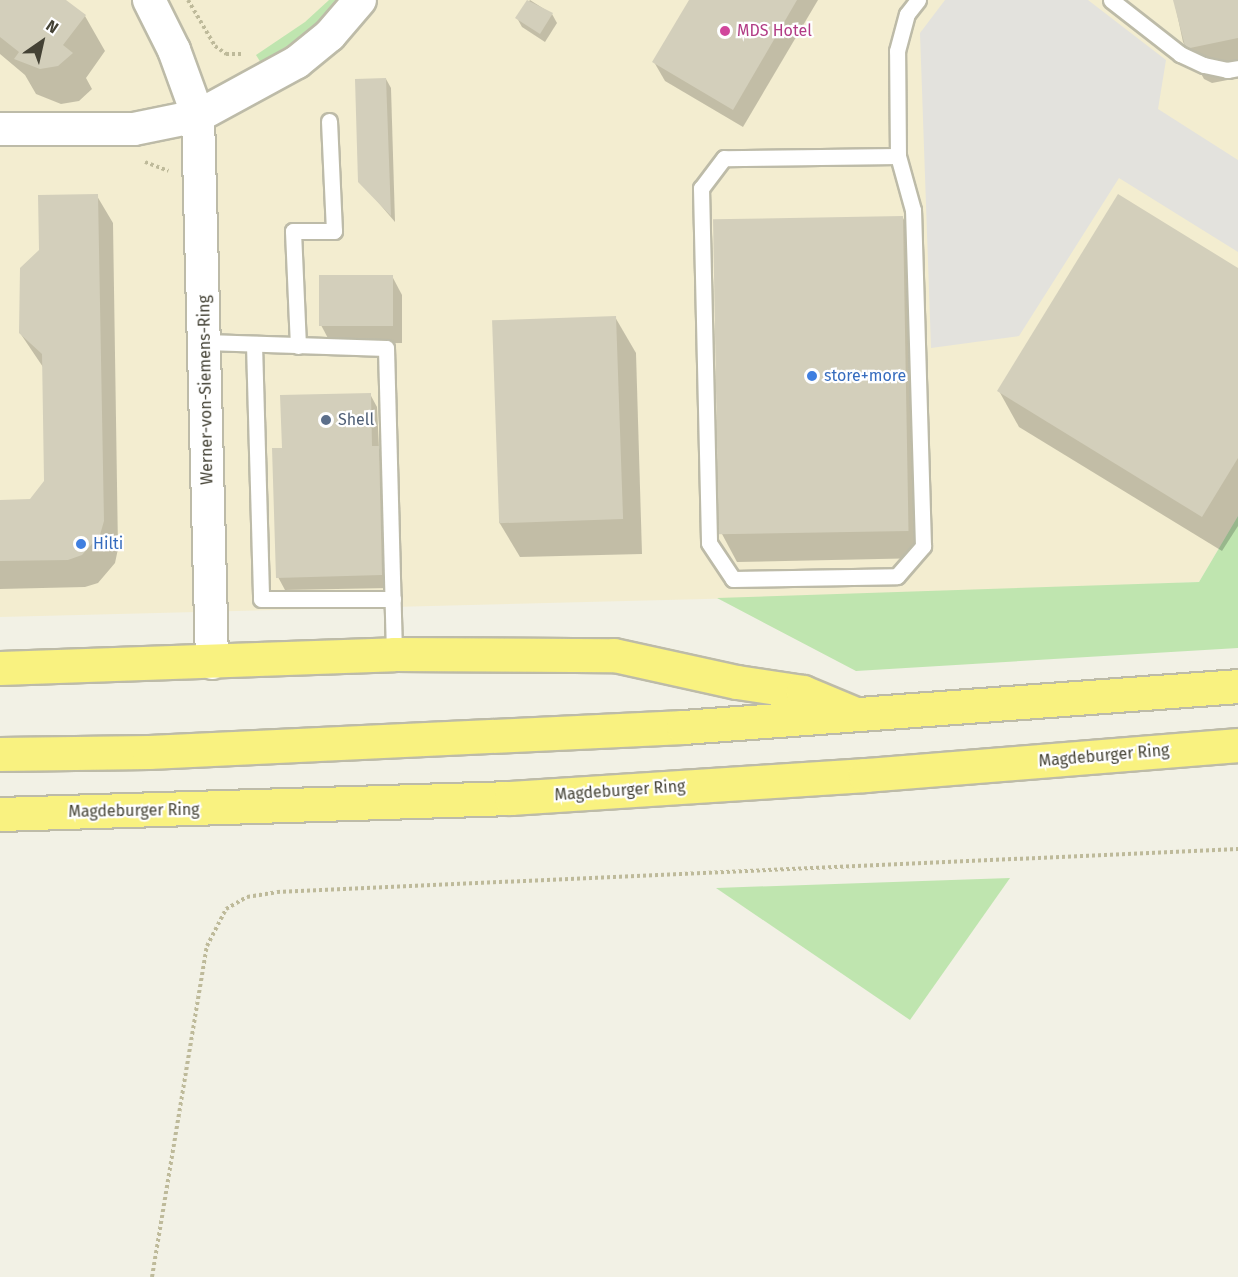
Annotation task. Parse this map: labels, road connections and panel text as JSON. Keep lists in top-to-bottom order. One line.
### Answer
{"streets":{"highway":["Magdeburger Ring"],"street":["Werner-von-Siemens-Ring"]},"places":["MDS Hotel","store+more","Shell","Hilti"],"north":"top right"}
